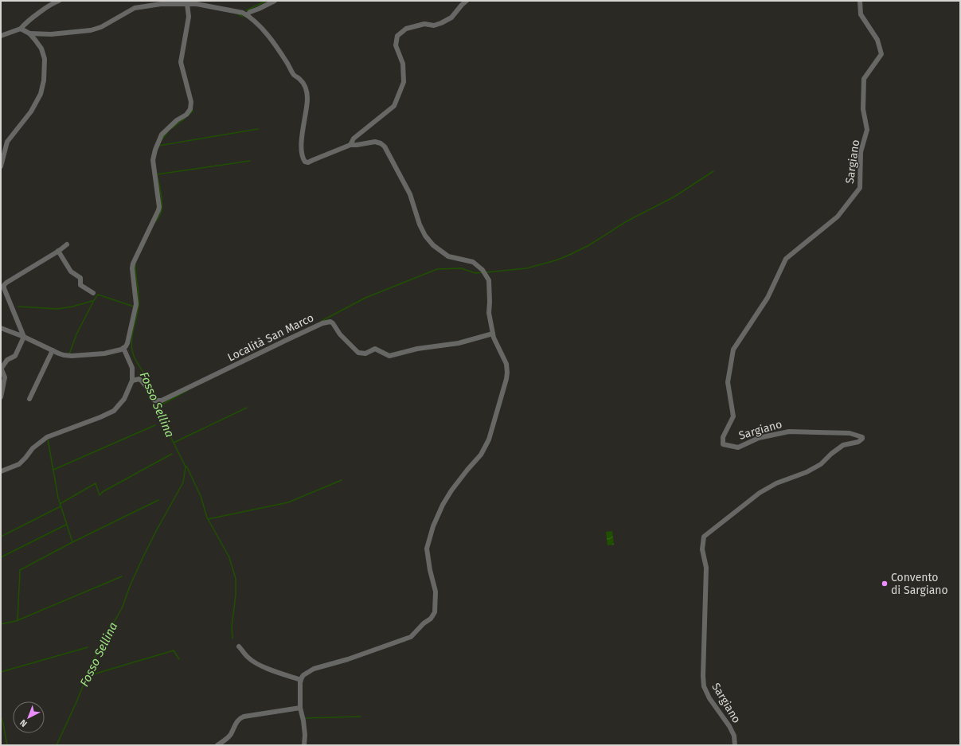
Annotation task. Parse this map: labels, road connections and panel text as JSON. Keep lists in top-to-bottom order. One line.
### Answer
{"streets":{"street":["Sargiano","Località San Marco"]},"water":["Fosso Sellina"],"places":["Convento di Sargiano"],"north":"bottom left"}
